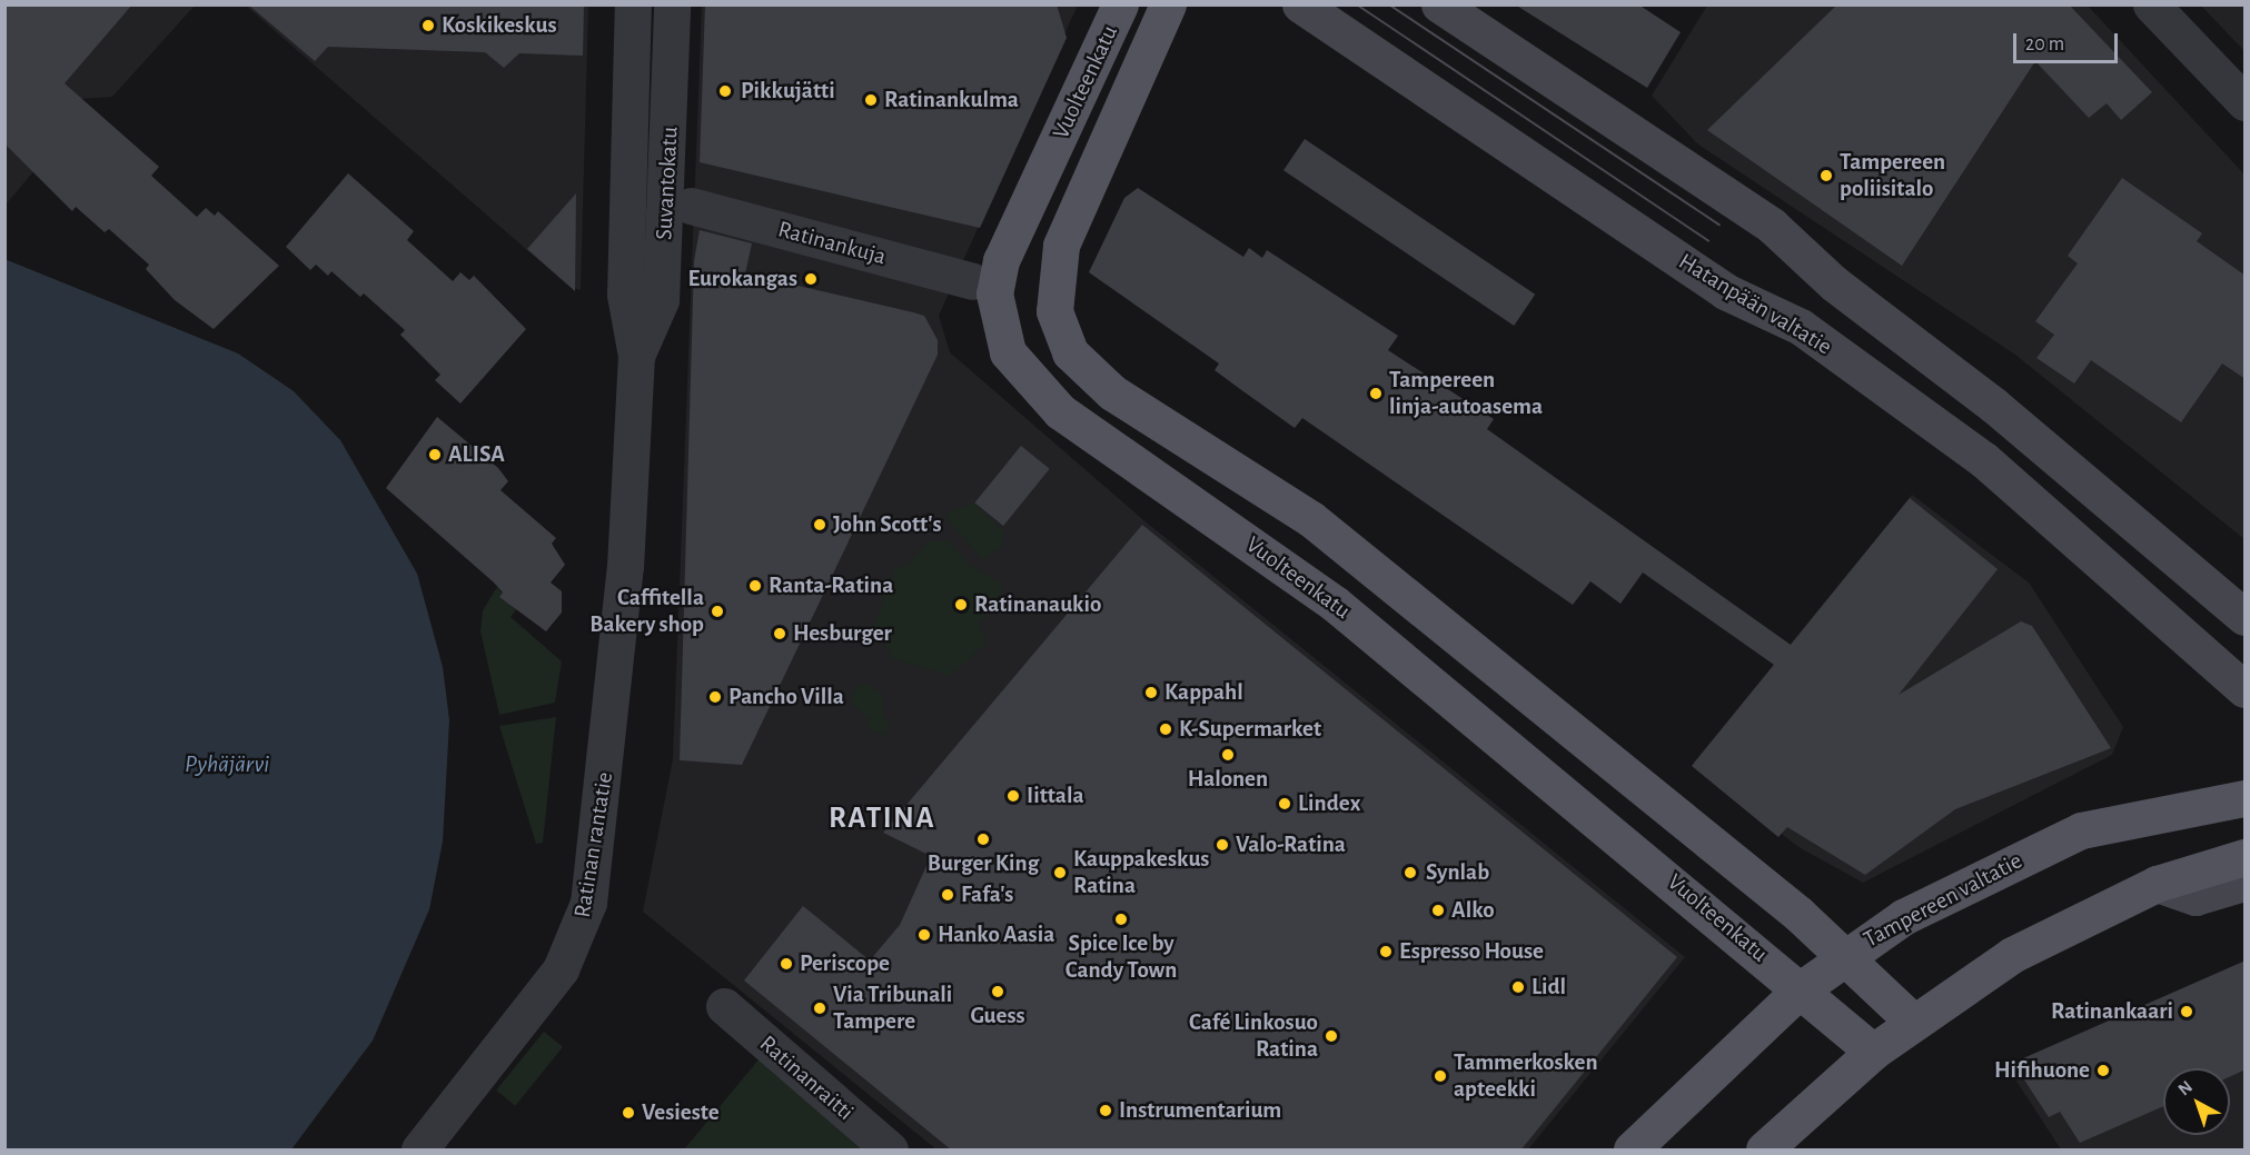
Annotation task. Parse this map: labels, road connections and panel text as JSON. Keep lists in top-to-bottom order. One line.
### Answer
{"streets":{"main road":["Vuolteenkatu","Hatanpään valtatie","Tampereen valtatie"],"street":["Suvantokatu","Ratinankuja","Ratinan rantatie","Ratinanraitti"]},"crossings":[["Vuolteenkatu","Tampereen valtatie"],["Suvantokatu","Ratinan rantatie"]],"districts":["RATINA"],"water":["Pyhäjärvi"],"places":["Koskikeskus","Pikkujätti","Ratinankulma","Tampereen poliisitalo","Eurokangas","Tampereen linja-autoasema","ALISA","John Scott's","Ranta-Ratina","Ratinanaukio","Caffitella Bakery shop","Hesburger","Kappahl","Pancho Villa","K-Supermarket","Halonen","Iittala","Lindex","Burger King","Valo-Ratina","Kauppakeskus Ratina","Synlab","Fafa's","Alko","Spice Ice by Candy Town","Hanko Aasia","Espresso House","Periscope","Lidl","Guess","Via Tribunali Tampere","Ratinankaari","Café Linkosuo Ratina","Hifihuone","Tammerkosken apteekki","Instrumentarium","Vesieste"],"scale_bar":"20 m","north":"top left"}
